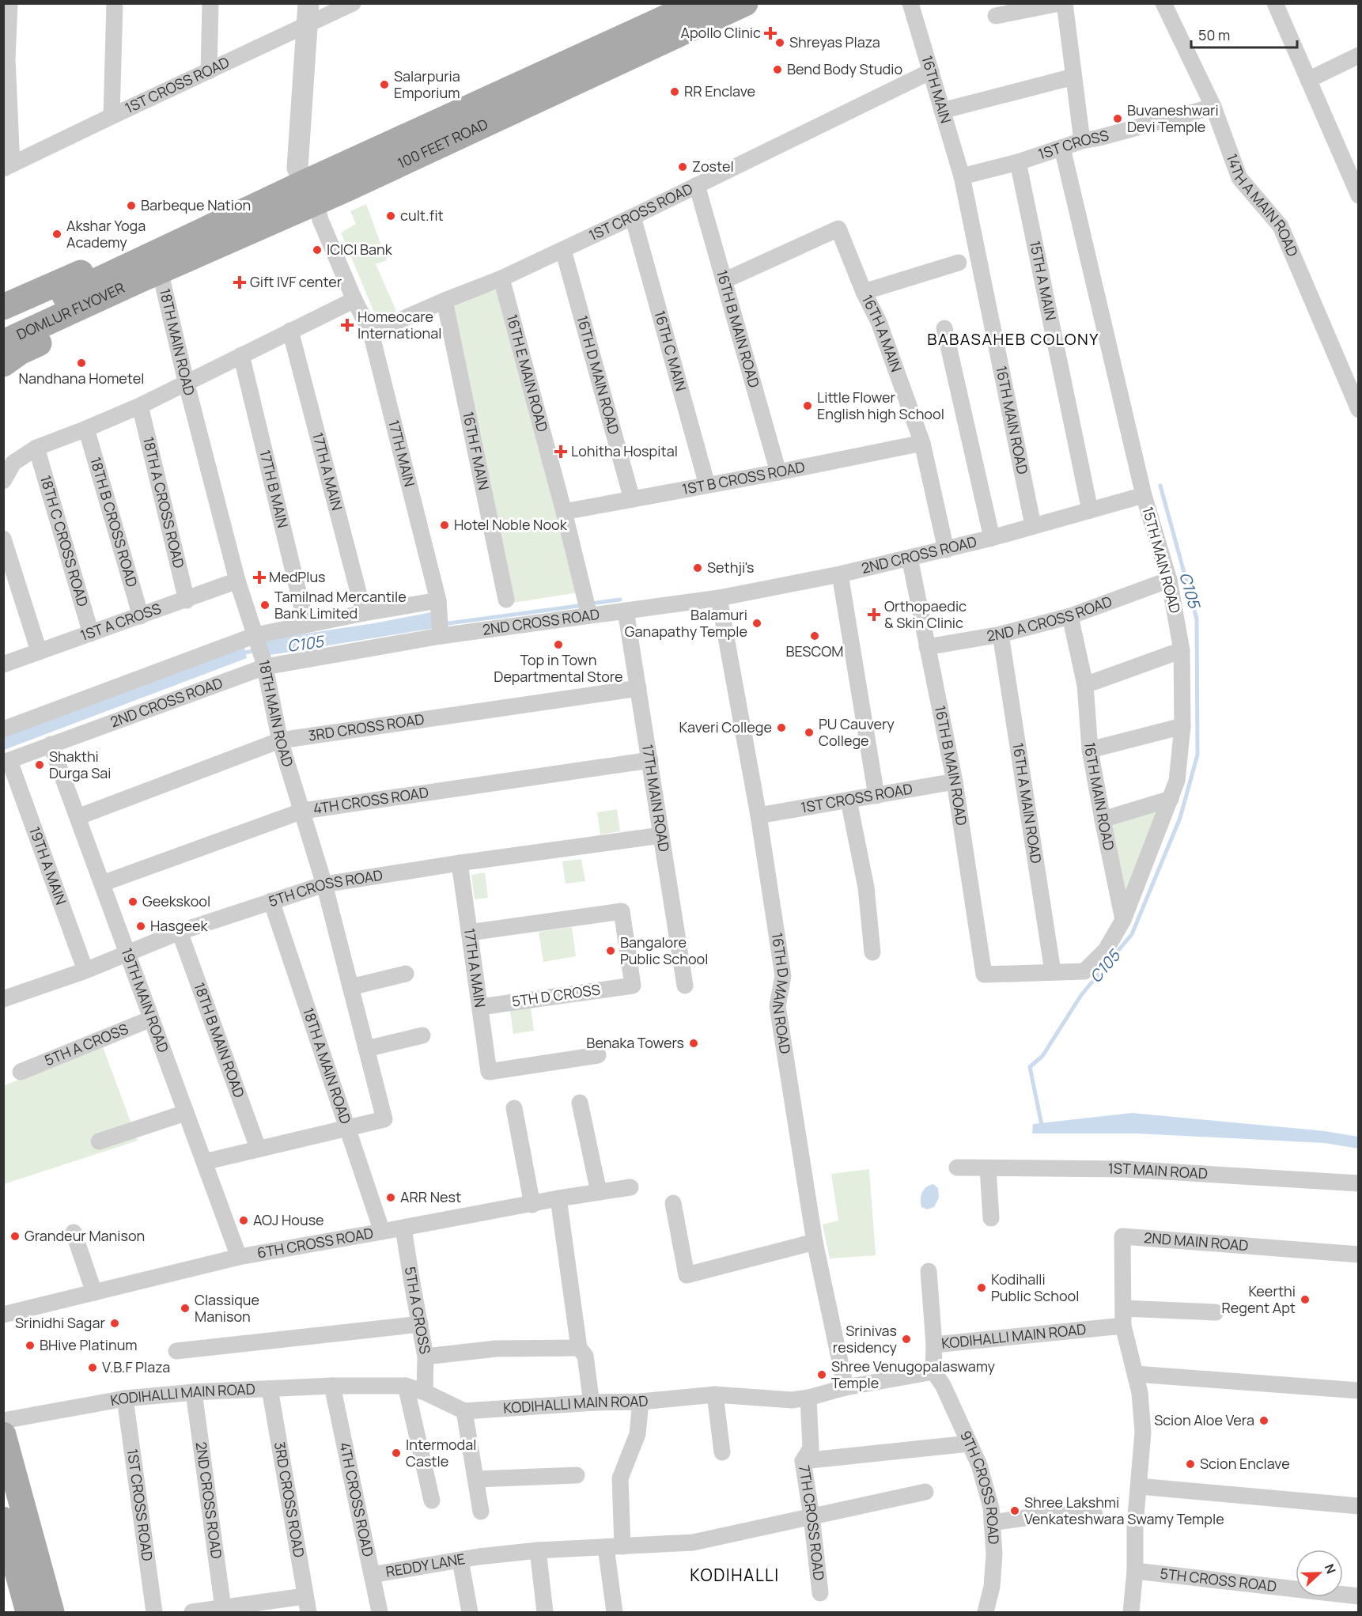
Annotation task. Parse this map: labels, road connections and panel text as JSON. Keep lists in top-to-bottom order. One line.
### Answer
{"streets":{"main road":["100 FEET ROAD","DOMLUR FLYOVER"],"street":["1ST CROSS ROAD","16TH MAIN","1ST CROSS","14TH A MAIN ROAD","15TH A MAIN","16TH B MAIN ROAD","16TH A MAIN","18TH MAIN ROAD","16TH C MAIN","16TH E MAIN ROAD","16TH D MAIN ROAD","16TH MAIN ROAD","16TH F MAIN","17TH MAIN","17TH A MAIN","1ST B CROSS ROAD","17TH B MAIN","18TH A CROSS ROAD","18TH B CROSS ROAD","18TH C CROSS ROAD","2ND CROSS ROAD","15TH MAIN ROAD","2ND A CROSS ROAD","1ST A CROSS","3RD CROSS ROAD","17TH MAIN ROAD","4TH CROSS ROAD","16TH A MAIN ROAD","19TH A MAIN","5TH CROSS ROAD","5TH D CROSS","19TH MAIN ROAD","18TH B MAIN ROAD","5TH A CROSS","18TH A MAIN ROAD","1ST MAIN ROAD","2ND MAIN ROAD","6TH CROSS ROAD","KODIHALLI MAIN ROAD","9TH CROSS ROAD","7TH CROSS ROAD","REDDY LANE"]},"crossings":[["1ST CROSS ROAD","16TH MAIN"],["1ST CROSS ROAD","16TH B MAIN ROAD"],["1ST CROSS ROAD","16TH C MAIN"],["1ST CROSS ROAD","16TH E MAIN ROAD"],["1ST CROSS ROAD","16TH D MAIN ROAD"],["1ST CROSS ROAD","16TH F MAIN"],["1ST CROSS ROAD","17TH MAIN"],["1ST CROSS ROAD","KODIHALLI MAIN ROAD"],["16TH MAIN","1ST CROSS"],["16TH MAIN","16TH MAIN ROAD"],["100 FEET ROAD","DOMLUR FLYOVER"],["100 FEET ROAD","18TH MAIN ROAD"],["1ST CROSS","14TH A MAIN ROAD"],["1ST CROSS","15TH A MAIN"],["1ST CROSS","16TH MAIN ROAD"],["1ST CROSS","15TH MAIN ROAD"],["15TH A MAIN","2ND CROSS ROAD"],["DOMLUR FLYOVER","18TH MAIN ROAD"],["16TH B MAIN ROAD","16TH A MAIN"],["16TH B MAIN ROAD","1ST B CROSS ROAD"],["16TH B MAIN ROAD","2ND CROSS ROAD"],["16TH B MAIN ROAD","15TH MAIN ROAD"],["16TH B MAIN ROAD","2ND A CROSS ROAD"],["16TH A MAIN","1ST B CROSS ROAD"],["16TH A MAIN","2ND CROSS ROAD"],["18TH MAIN ROAD","2ND CROSS ROAD"],["18TH MAIN ROAD","1ST A CROSS"],["18TH MAIN ROAD","3RD CROSS ROAD"],["18TH MAIN ROAD","4TH CROSS ROAD"],["18TH MAIN ROAD","5TH CROSS ROAD"],["18TH MAIN ROAD","18TH A MAIN ROAD"],["16TH C MAIN","1ST B CROSS ROAD"],["16TH E MAIN ROAD","1ST B CROSS ROAD"],["16TH E MAIN ROAD","2ND CROSS ROAD"],["16TH D MAIN ROAD","1ST B CROSS ROAD"],["16TH D MAIN ROAD","2ND CROSS ROAD"],["16TH D MAIN ROAD","KODIHALLI MAIN ROAD"],["16TH MAIN ROAD","2ND CROSS ROAD"],["16TH MAIN ROAD","15TH MAIN ROAD"],["16TH MAIN ROAD","2ND A CROSS ROAD"],["17TH A MAIN","5TH CROSS ROAD"],["17TH A MAIN","5TH D CROSS"],["18TH A CROSS ROAD","1ST A CROSS"],["18TH B CROSS ROAD","1ST A CROSS"],["18TH C CROSS ROAD","1ST A CROSS"],["2ND CROSS ROAD","15TH MAIN ROAD"],["2ND CROSS ROAD","17TH MAIN ROAD"],["2ND CROSS ROAD","19TH A MAIN"],["2ND CROSS ROAD","19TH MAIN ROAD"],["2ND CROSS ROAD","KODIHALLI MAIN ROAD"],["15TH MAIN ROAD","2ND A CROSS ROAD"],["15TH MAIN ROAD","16TH A MAIN ROAD"],["2ND A CROSS ROAD","16TH A MAIN ROAD"],["3RD CROSS ROAD","17TH MAIN ROAD"],["3RD CROSS ROAD","19TH MAIN ROAD"],["3RD CROSS ROAD","KODIHALLI MAIN ROAD"],["17TH MAIN ROAD","4TH CROSS ROAD"],["17TH MAIN ROAD","5TH CROSS ROAD"],["4TH CROSS ROAD","19TH MAIN ROAD"],["4TH CROSS ROAD","KODIHALLI MAIN ROAD"],["4TH CROSS ROAD","REDDY LANE"],["19TH A MAIN","5TH CROSS ROAD"],["5TH CROSS ROAD","19TH MAIN ROAD"],["5TH CROSS ROAD","18TH B MAIN ROAD"],["5TH CROSS ROAD","18TH A MAIN ROAD"],["5TH CROSS ROAD","2ND MAIN ROAD"],["19TH MAIN ROAD","5TH A CROSS"],["19TH MAIN ROAD","6TH CROSS ROAD"],["5TH A CROSS","6TH CROSS ROAD"],["5TH A CROSS","KODIHALLI MAIN ROAD"],["18TH A MAIN ROAD","6TH CROSS ROAD"],["2ND MAIN ROAD","KODIHALLI MAIN ROAD"],["KODIHALLI MAIN ROAD","9TH CROSS ROAD"],["KODIHALLI MAIN ROAD","7TH CROSS ROAD"],["7TH CROSS ROAD","REDDY LANE"]],"districts":["BABASAHEB COLONY","KODIHALLI"],"water":["C105"],"places":{"health":["Apollo Clinic","Gift IVF center","Homeocare International","Lohitha Hospital","MedPlus","Orthopaedic & Skin Clinic"],"other":["Shreyas Plaza","Bend Body Studio","Salarpuria Emporium","RR Enclave","Buvaneshwari Devi Temple","Zostel","Barbeque Nation","cult.fit","Akshar Yoga Academy","ICICI Bank","Nandhana Hometel","Little Flower English high School","Hotel Noble Nook","Sethji's","Tamilnad Mercantile Bank Limited","Balamuri Ganapathy Temple","BESCOM","Top in Town Departmental Store","Kaveri College","PU Cauvery College","Shakthi Durga Sai","Geekskool","Hasgeek","Bangalore Public School","Benaka Towers","ARR Nest","AOJ House","Grandeur Manison","Kodihalli Public School","Keerthi Regent Apt","Classique Manison","Srinidhi Sagar","Srinivas residency","BHive Platinum","V.B.F Plaza","Shree Venugopalaswamy Temple","Scion Aloe Vera","Intermodal Castle","Scion Enclave","Shree Lakshmi Venkateshwara Swamy Temple"]},"scale_bar":"50 m","north":"right"}
